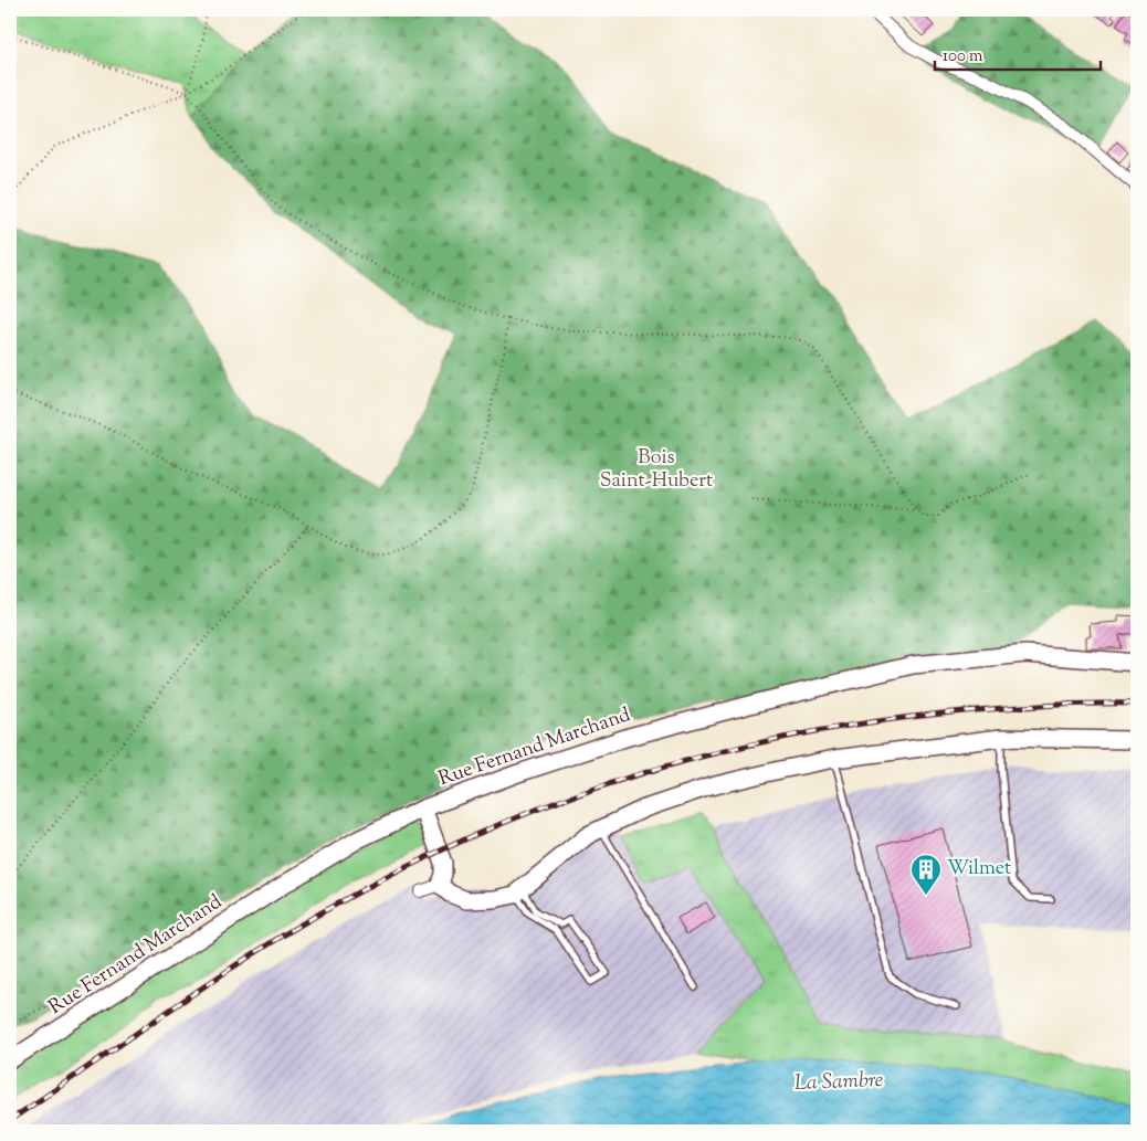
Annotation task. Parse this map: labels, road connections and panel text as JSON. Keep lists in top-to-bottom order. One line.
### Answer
{"streets":{"street":["Rue Fernand Marchand"]},"water":["La Sambre"],"parks":["Bois Saint-Hubert"],"places":{"building":["Wilmet"]},"scale_bar":"100 m"}
